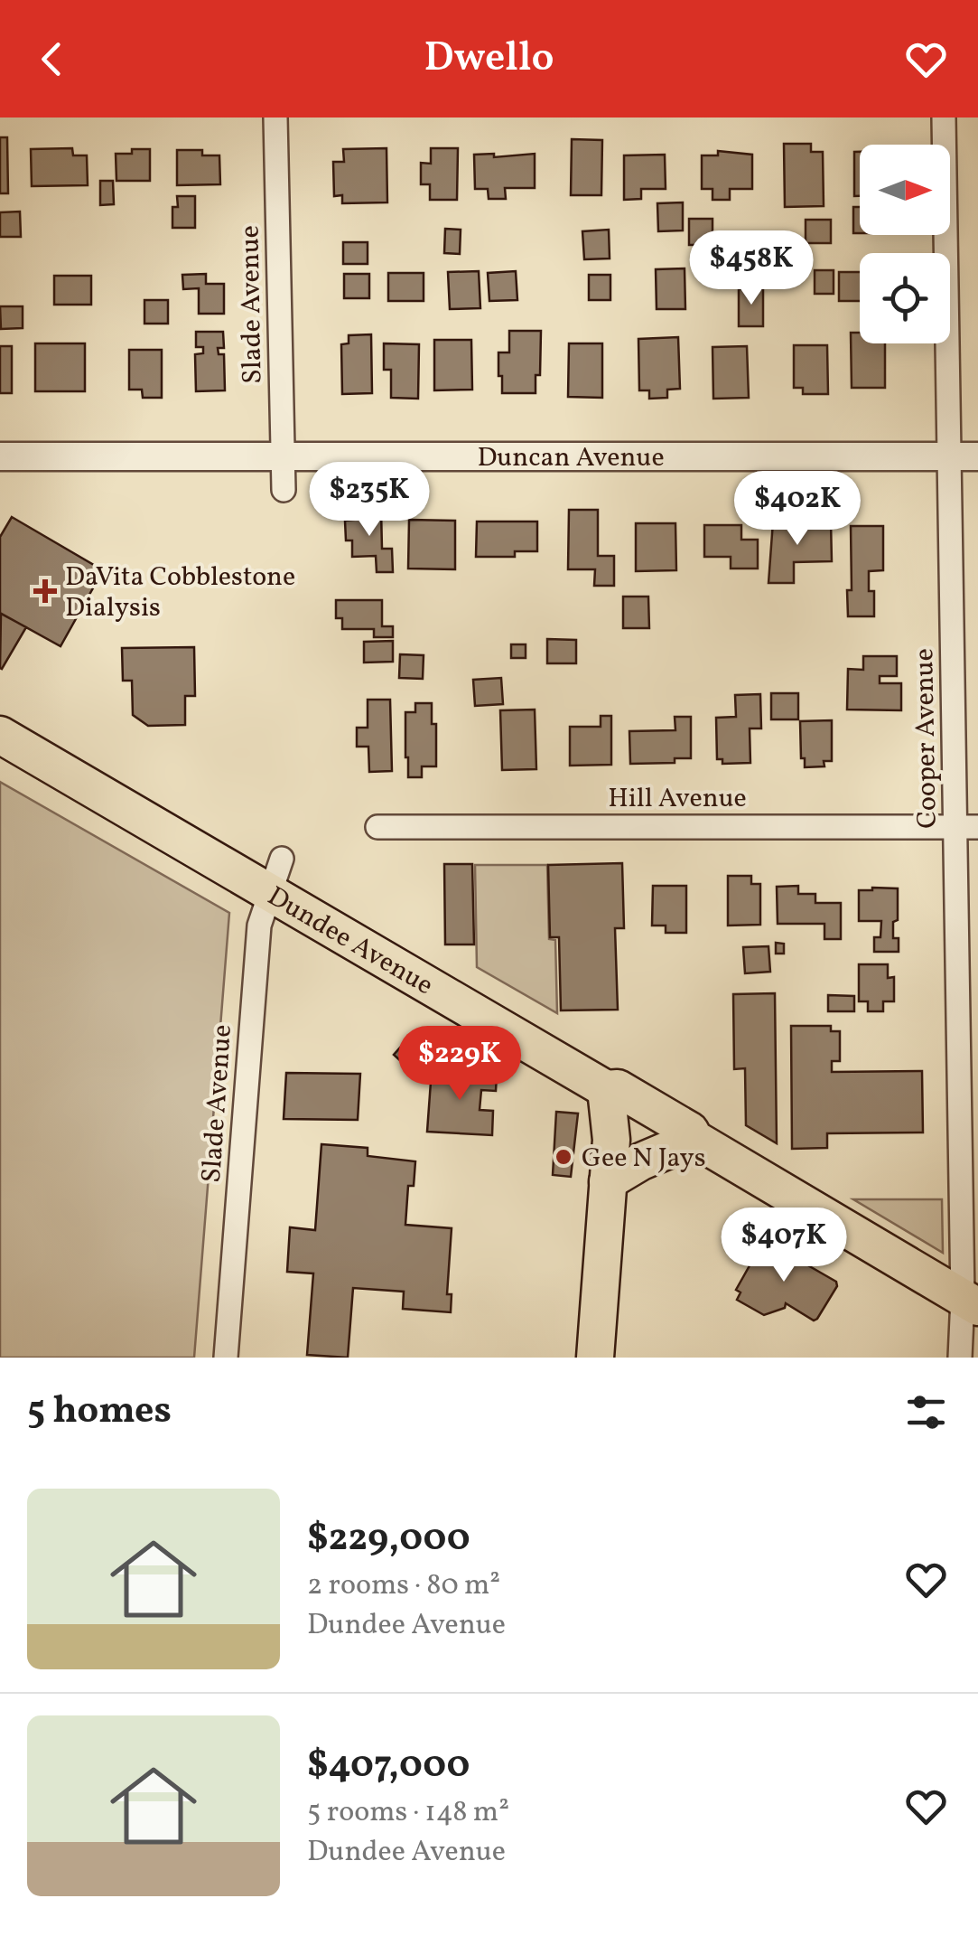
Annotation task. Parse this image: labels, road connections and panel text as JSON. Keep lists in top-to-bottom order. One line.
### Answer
{"streets":{"main road":["Dundee Avenue"],"street":["Slade Avenue","Duncan Avenue","Cooper Avenue","Hill Avenue"]},"crossings":[["Slade Avenue","Duncan Avenue"],["Slade Avenue","Dundee Avenue"],["Duncan Avenue","Cooper Avenue"],["Cooper Avenue","Hill Avenue"],["Cooper Avenue","Dundee Avenue"]],"places":{"health":["DaVita Cobblestone Dialysis"],"other":["Gee N Jays"]},"north":"right","page":{"header":"Dwello","price":["$458K","$235K","$402K","$229K","$407K"],"heading":"5 homes","list":[{"name":"$229,000","note":"2 rooms · 80 m² · Dundee Avenue"},{"name":"$407,000","note":"5 rooms · 148 m² · Dundee Avenue"}]}}
